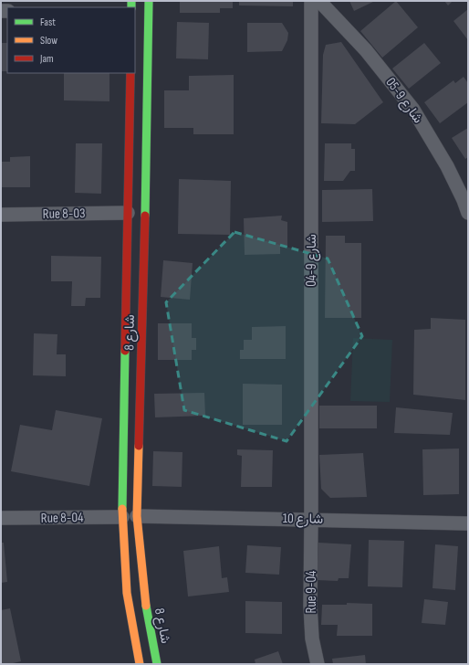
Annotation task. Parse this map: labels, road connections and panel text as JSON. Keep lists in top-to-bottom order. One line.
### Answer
{"streets":{"highway":["شارع 8"],"street":["شارع 9-05","Rue 8-03","شارع 9-04","Rue 8-04","شارع 10","Rue 9-04"]},"crossings":[["Rue 8-03","شارع 8"],["شارع 9-04","شارع 10"],["شارع 9-04","Rue 9-04"],["شارع 8","Rue 8-04"],["شارع 8","شارع 10"],["شارع 10","Rue 9-04"]],"legend":["Fast","Slow","Jam"]}
